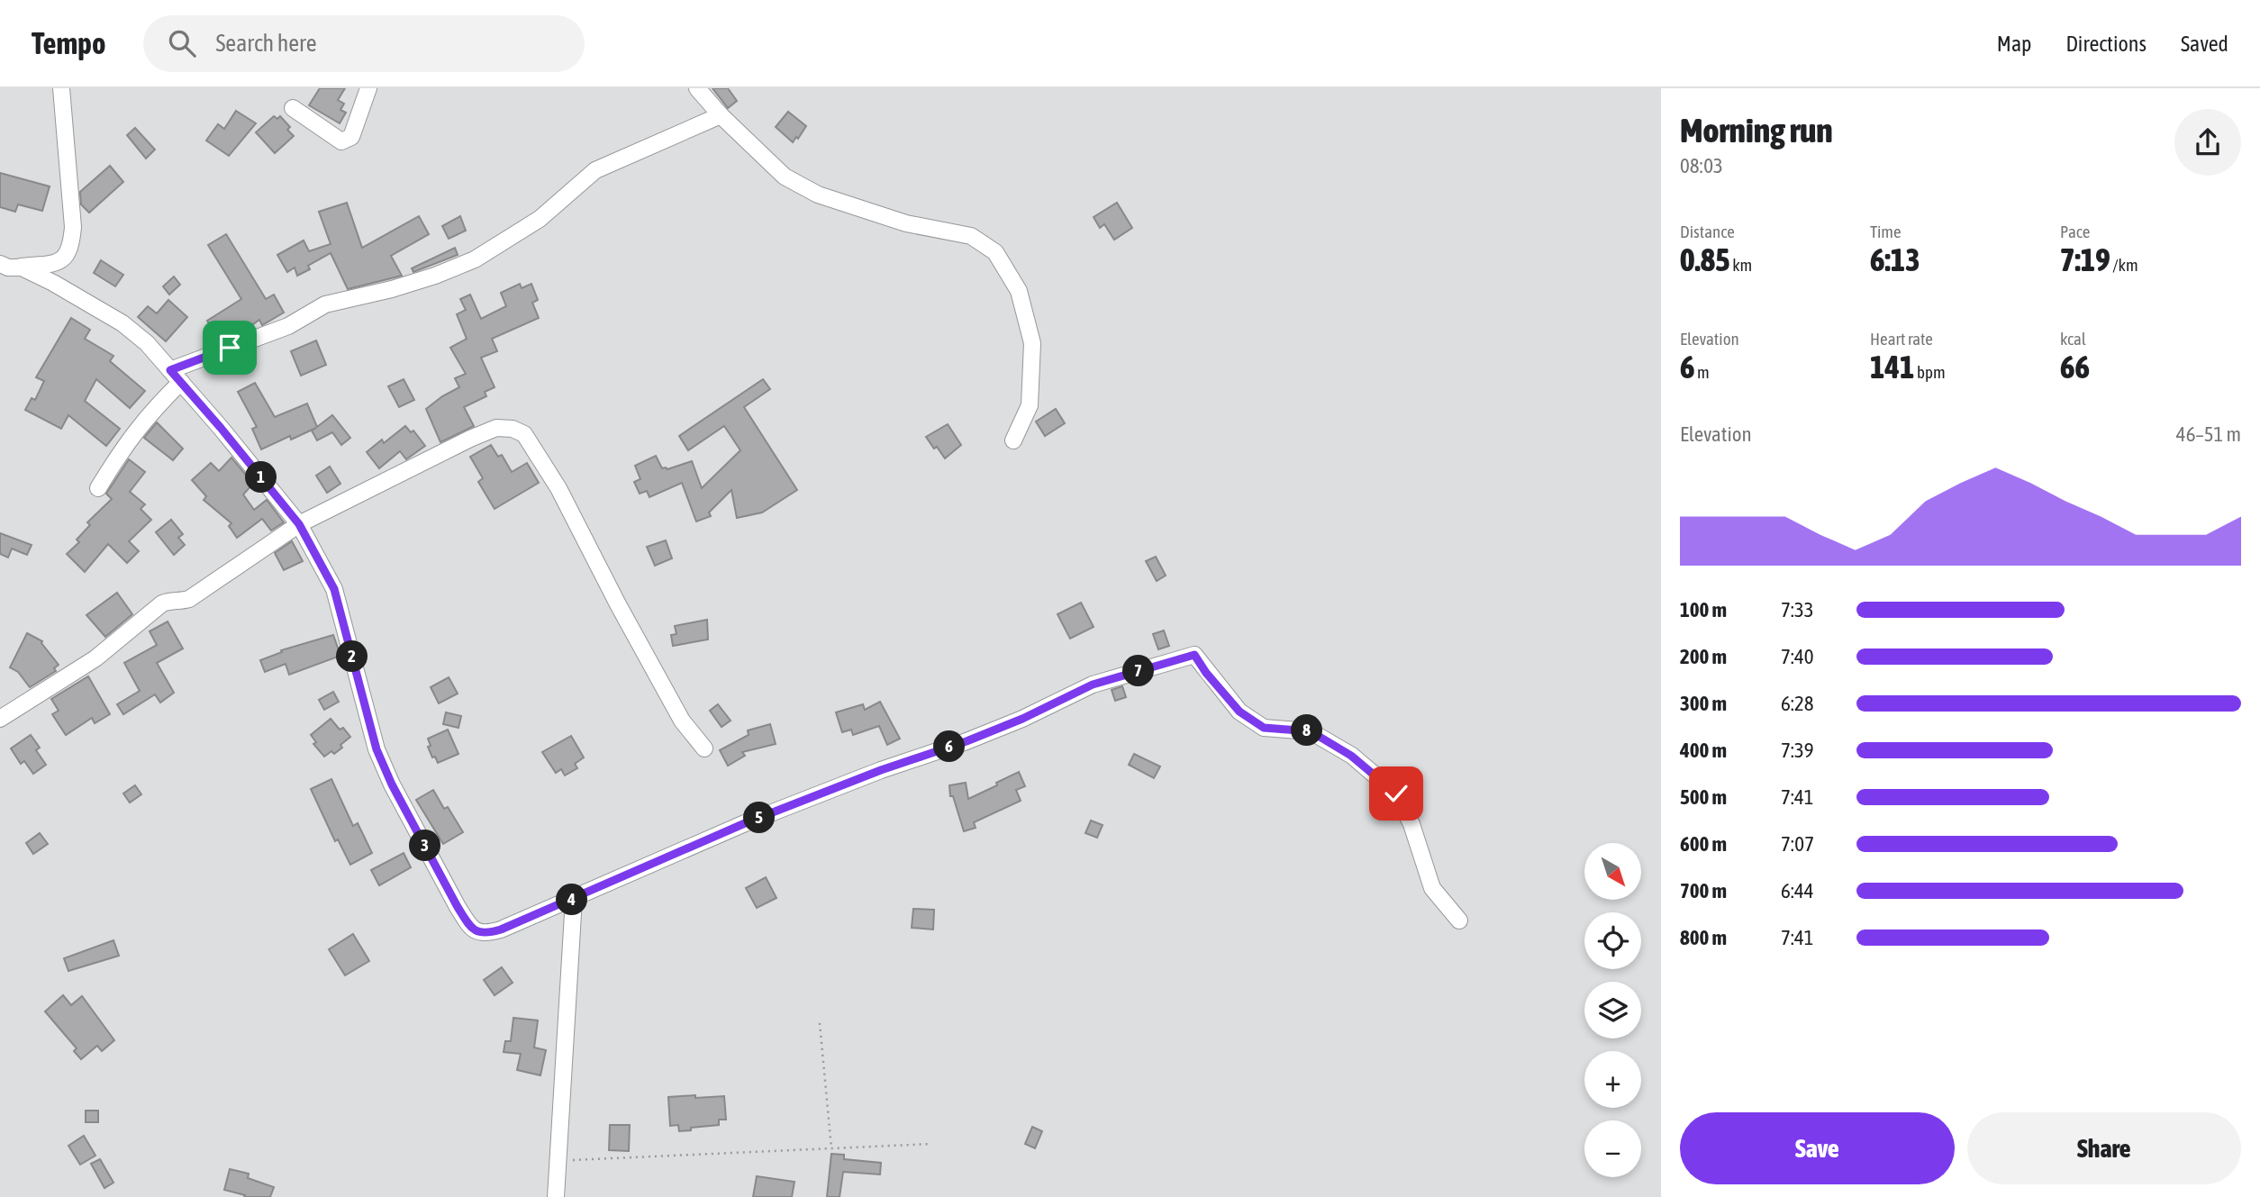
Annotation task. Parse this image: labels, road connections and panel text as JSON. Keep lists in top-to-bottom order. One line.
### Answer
{"north":"bottom right","page":{"header":"Tempo","search":"Search here","nav":["Map","Directions","Saved"],"heading":["Morning run","08:03"],"stats":[["Distance","0.85 km"],["Time","6:13"],["Pace","7:19 /km"],["Elevation","6 m"],["Heart rate","141 bpm"],["kcal","66"]],"chart":["Elevation","46–51 m"],"pins":["1","2","7","8","6","5","3","4"],"list":[{"name":"100 m","note":"7:33"},{"name":"200 m","note":"7:40"},{"name":"300 m","note":"6:28"},{"name":"400 m","note":"7:39"},{"name":"500 m","note":"7:41"},{"name":"600 m","note":"7:07"},{"name":"700 m","note":"6:44"},{"name":"800 m","note":"7:41"}],"map_buttons":["+","−"],"buttons":["Save","Share"]}}
